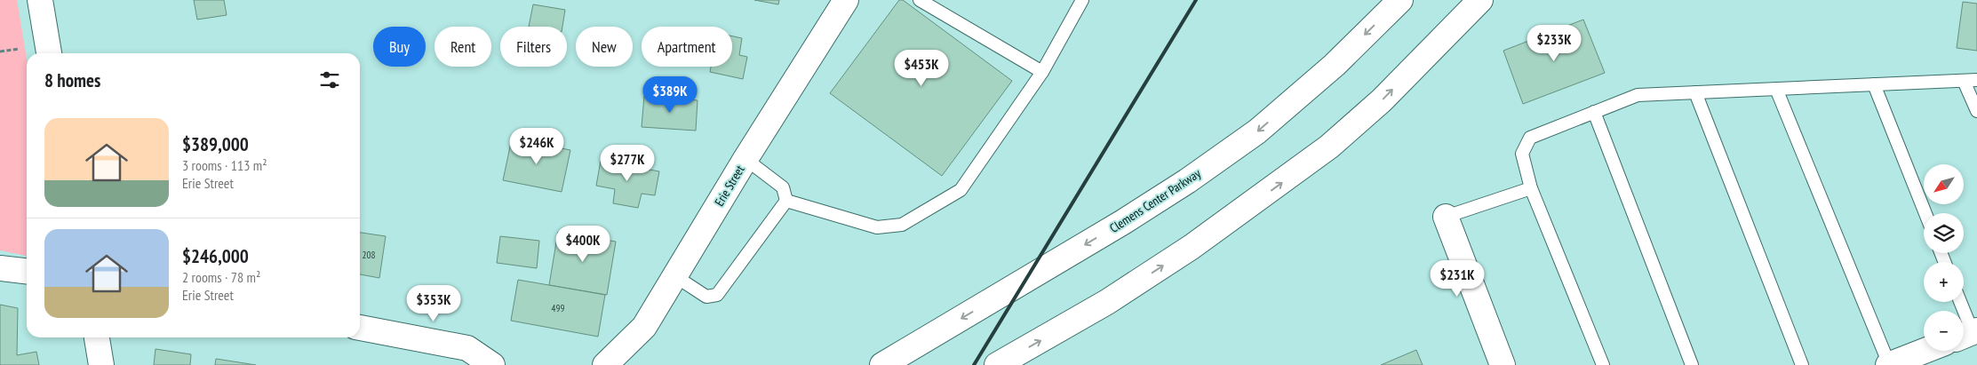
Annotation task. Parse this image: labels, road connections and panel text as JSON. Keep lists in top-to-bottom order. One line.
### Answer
{"streets":{"main road":["Erie Street","Clemens Center Parkway"]},"house_numbers":["208","499"],"north":"bottom left","page":{"price":["$233K","$453K","$389K","$246K","$277K","$400K","$231K","$353K"],"chip":["Buy","Rent","Filters","New","Apartment"],"heading":"8 homes","list":[{"name":"$389,000","note":"3 rooms · 113 m² · Erie Street"},{"name":"$246,000","note":"2 rooms · 78 m² · Erie Street"}],"map_buttons":["+","−"]}}
